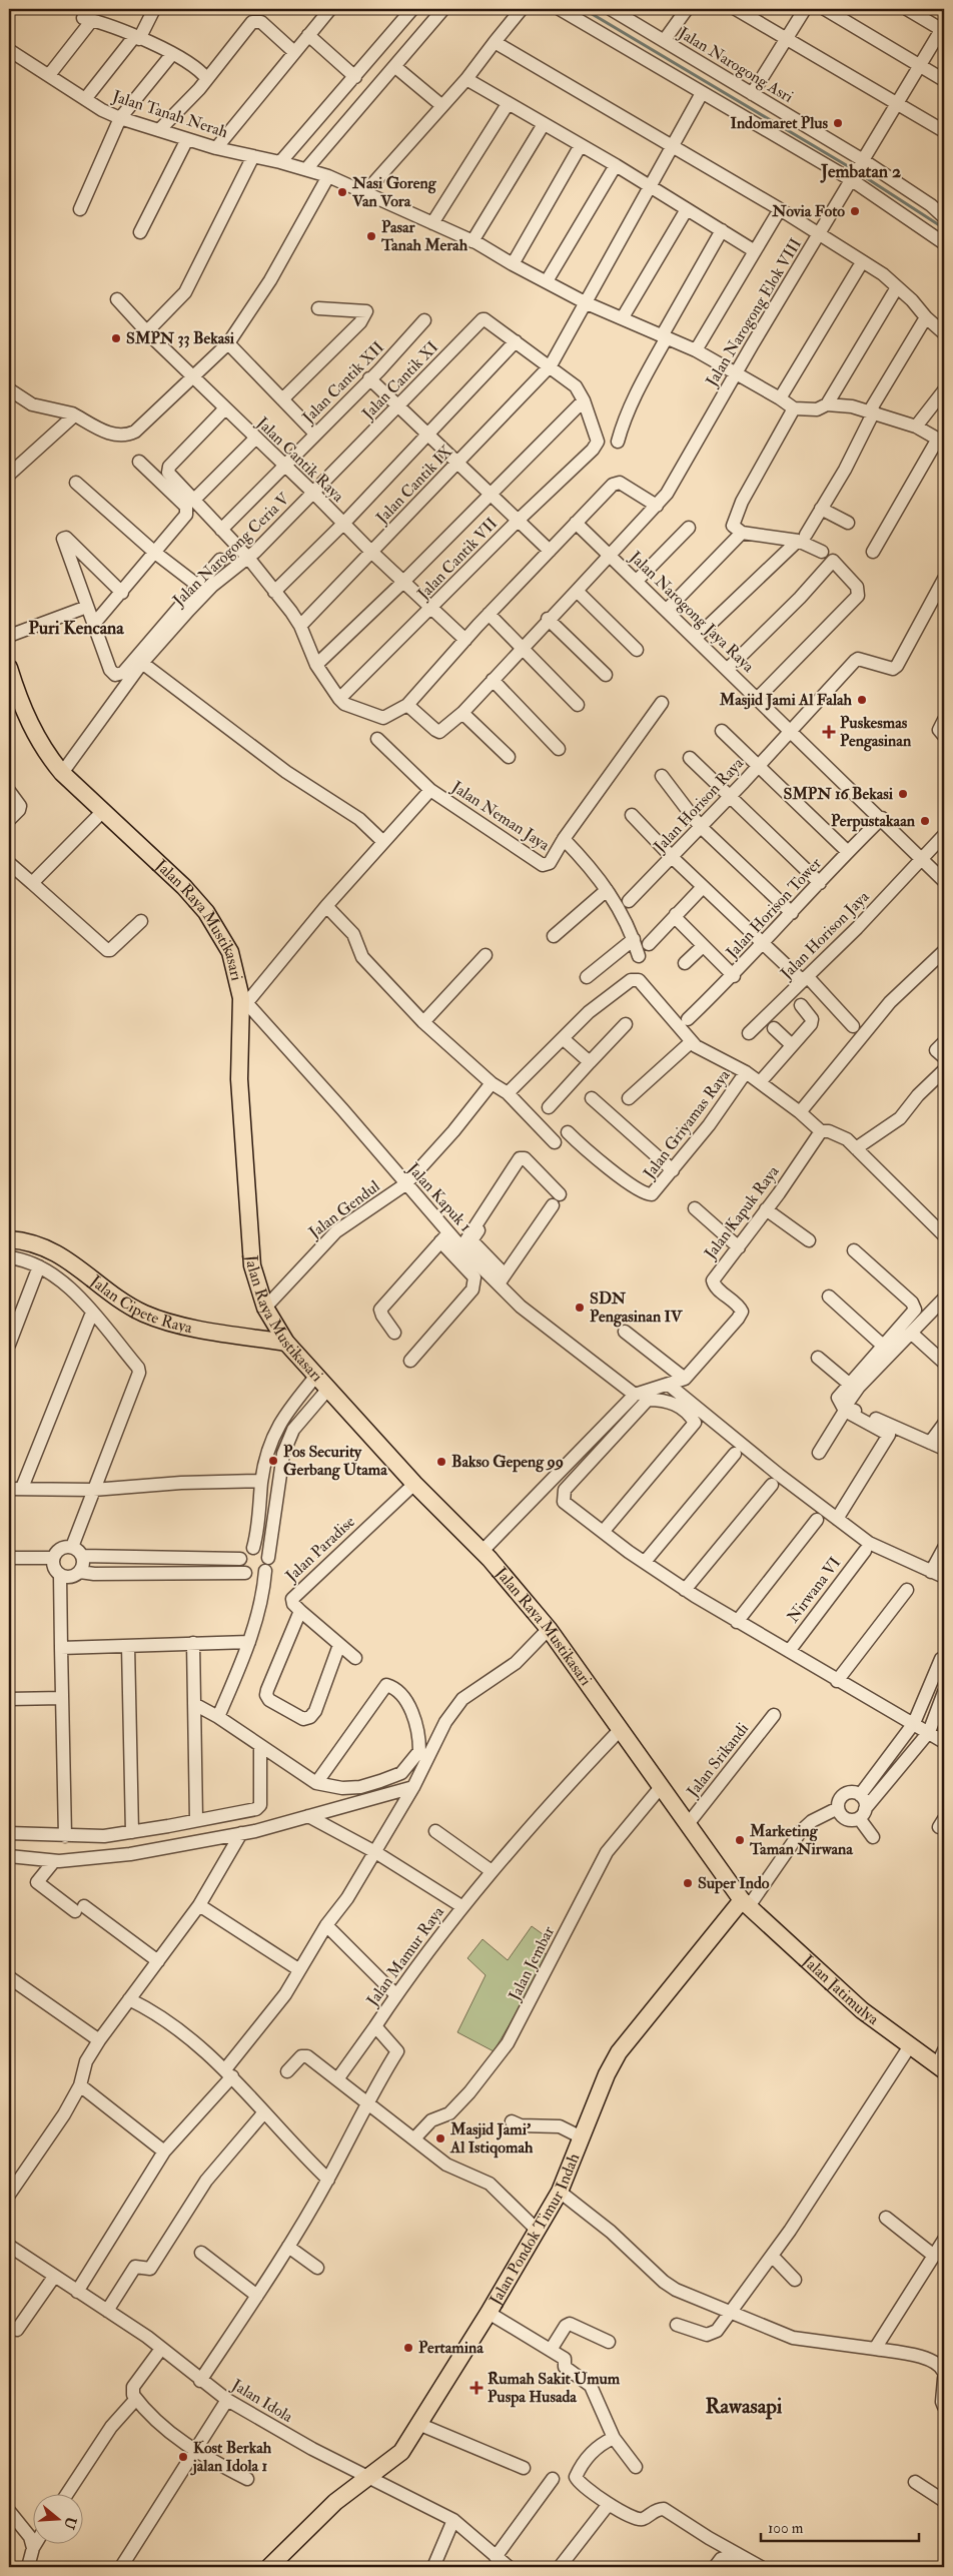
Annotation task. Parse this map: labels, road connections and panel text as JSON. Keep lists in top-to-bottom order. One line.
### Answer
{"streets":{"main road":["Jalan Raya Mustikasari","Jalan Cipete Raya","Jalan Jatimulya","Jalan Pondok Timur Indah"],"street":["Jalan Narogong Asri","Jalan Tanah Nerah","Jalan Narogong Elok VIII","Jalan Cantik XI","Jalan Cantik XII","Jalan Cantik Raya","Jalan Cantik IX","Jalan Narogong Ceria V","Jalan Cantik VII","Jalan Narogong Jaya Raya","Jalan Horison Raya","Jalan Neman Jaya","Jalan Horison Tower","Jalan Horison Jaya","Jalan Griyamas Raya","Jalan Kapuk 1","Jalan Gendul","Jalan Kapuk Raya","Jalan Paradise","Nirwana VI","Jalan Srikandi","Jalan Mamur Raya","Jalan Jembar","Jalan Idola"]},"crossings":[["Jalan Narogong Asri","Jalan Narogong Elok VIII"],["Jalan Narogong Asri","Jalan Cantik IX"],["Jalan Tanah Nerah","Jalan Narogong Elok VIII"],["Jalan Tanah Nerah","Jalan Cantik IX"],["Jalan Narogong Elok VIII","Jalan Narogong Jaya Raya"],["Jalan Cantik XI","Jalan Cantik Raya"],["Jalan Cantik XI","Jalan Narogong Ceria V"],["Jalan Cantik XII","Jalan Cantik Raya"],["Jalan Cantik Raya","Jalan Cantik IX"],["Jalan Cantik Raya","Jalan Narogong Ceria V"],["Jalan Cantik Raya","Jalan Cantik VII"],["Jalan Narogong Ceria V","Jalan Raya Mustikasari"],["Jalan Narogong Jaya Raya","Jalan Horison Raya"],["Jalan Narogong Jaya Raya","Jalan Horison Tower"],["Jalan Narogong Jaya Raya","Jalan Horison Jaya"],["Jalan Neman Jaya","Jalan Raya Mustikasari"],["Jalan Neman Jaya","Jalan Kapuk 1"],["Jalan Raya Mustikasari","Jalan Kapuk 1"],["Jalan Raya Mustikasari","Jalan Gendul"],["Jalan Raya Mustikasari","Jalan Kapuk Raya"],["Jalan Raya Mustikasari","Jalan Cipete Raya"],["Jalan Raya Mustikasari","Jalan Paradise"],["Jalan Raya Mustikasari","Jalan Srikandi"],["Jalan Raya Mustikasari","Jalan Mamur Raya"],["Jalan Raya Mustikasari","Jalan Jembar"],["Jalan Raya Mustikasari","Jalan Jatimulya"],["Jalan Raya Mustikasari","Jalan Pondok Timur Indah"],["Jalan Kapuk 1","Jalan Gendul"],["Jalan Kapuk 1","Jalan Kapuk Raya"],["Jalan Mamur Raya","Jalan Idola"],["Jalan Jatimulya","Jalan Pondok Timur Indah"],["Jalan Pondok Timur Indah","Jalan Idola"]],"districts":["Jembatan 2","Puri Kencana","Rawasapi"],"places":{"other":["Indomaret Plus","Nasi Goreng Van Vora","Novia Foto","Pasar Tanah Merah","SMPN 33 Bekasi","Masjid Jami Al Falah","SMPN 16 Bekasi","Perpustakaan","SDN Pengasinan IV","Pos Security Gerbang Utama","Bakso Gepeng 99","Marketing Taman Nirwana","Super Indo","Masjid Jami' Al Istiqomah","Pertamina","Kost Berkah jalan Idola 1"],"health":["Puskesmas Pengasinan","Rumah Sakit Umum Puspa Husada"]},"scale_bar":"100 m","north":"right"}
